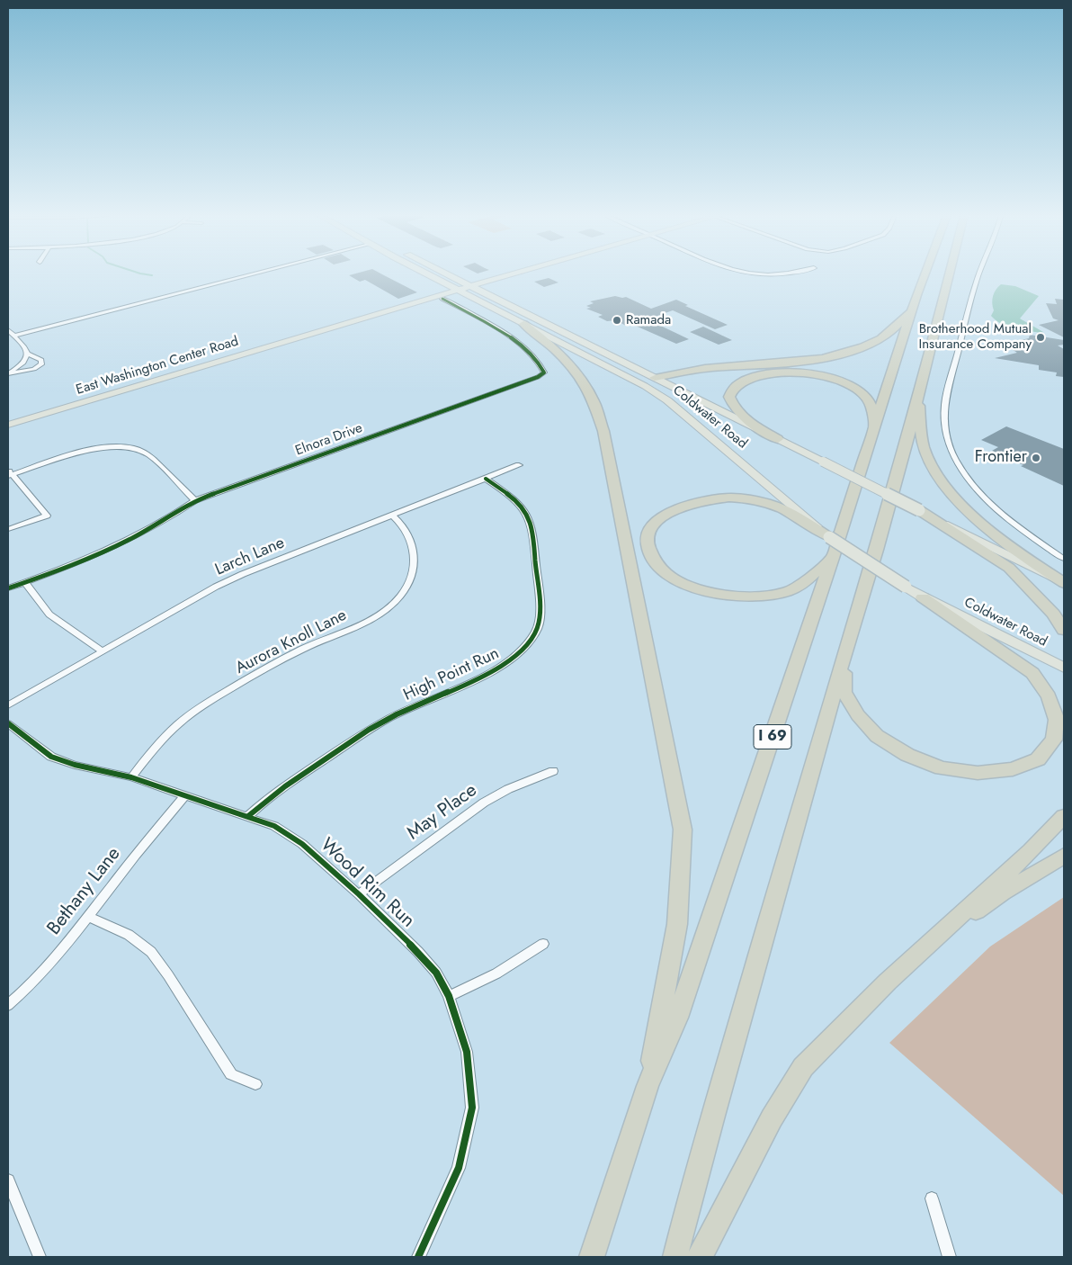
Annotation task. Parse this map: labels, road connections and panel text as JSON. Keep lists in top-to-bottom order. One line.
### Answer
{"streets":{"highway":["I 69"],"main road":["East Washington Center Road","Coldwater Road"],"street":["Elnora Drive","Larch Lane","Aurora Knoll Lane","High Point Run","May Place","Wood Rim Run","Bethany Lane"]},"crossings":[["East Washington Center Road","Coldwater Road"],["East Washington Center Road","Elnora Drive"],["Larch Lane","Aurora Knoll Lane"],["Larch Lane","High Point Run"],["Aurora Knoll Lane","Wood Rim Run"],["High Point Run","Wood Rim Run"],["May Place","Wood Rim Run"],["Wood Rim Run","Bethany Lane"]],"places":["Ramada","Brotherhood Mutual Insurance Company","Frontier"]}
